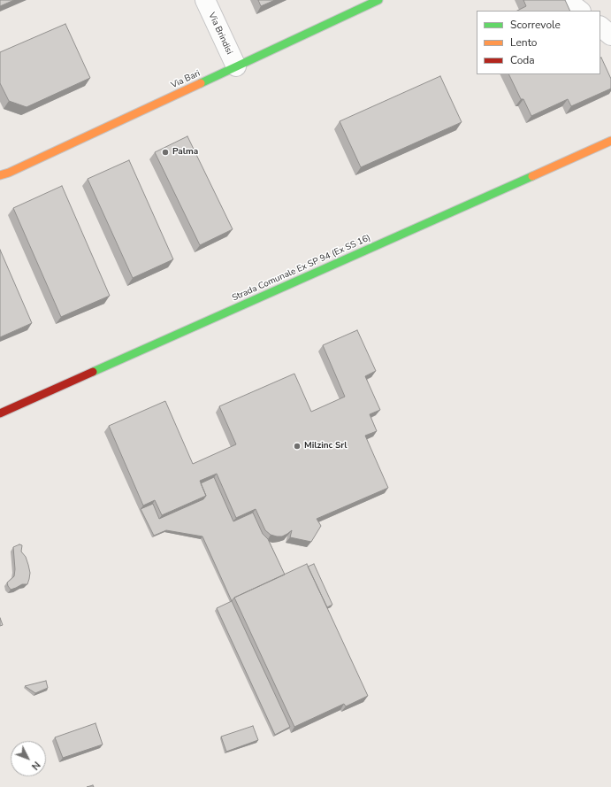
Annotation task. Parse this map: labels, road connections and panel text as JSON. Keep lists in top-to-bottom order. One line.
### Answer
{"streets":{"main road":["Via Bari","Strada Comunale Ex SP 94 (Ex SS 16)"],"street":["Via Brindisi"]},"crossings":[["Via Brindisi","Via Bari"]],"places":["Palma","Milzinc Srl"],"legend":["Scorrevole","Lento","Coda"],"north":"bottom right"}
